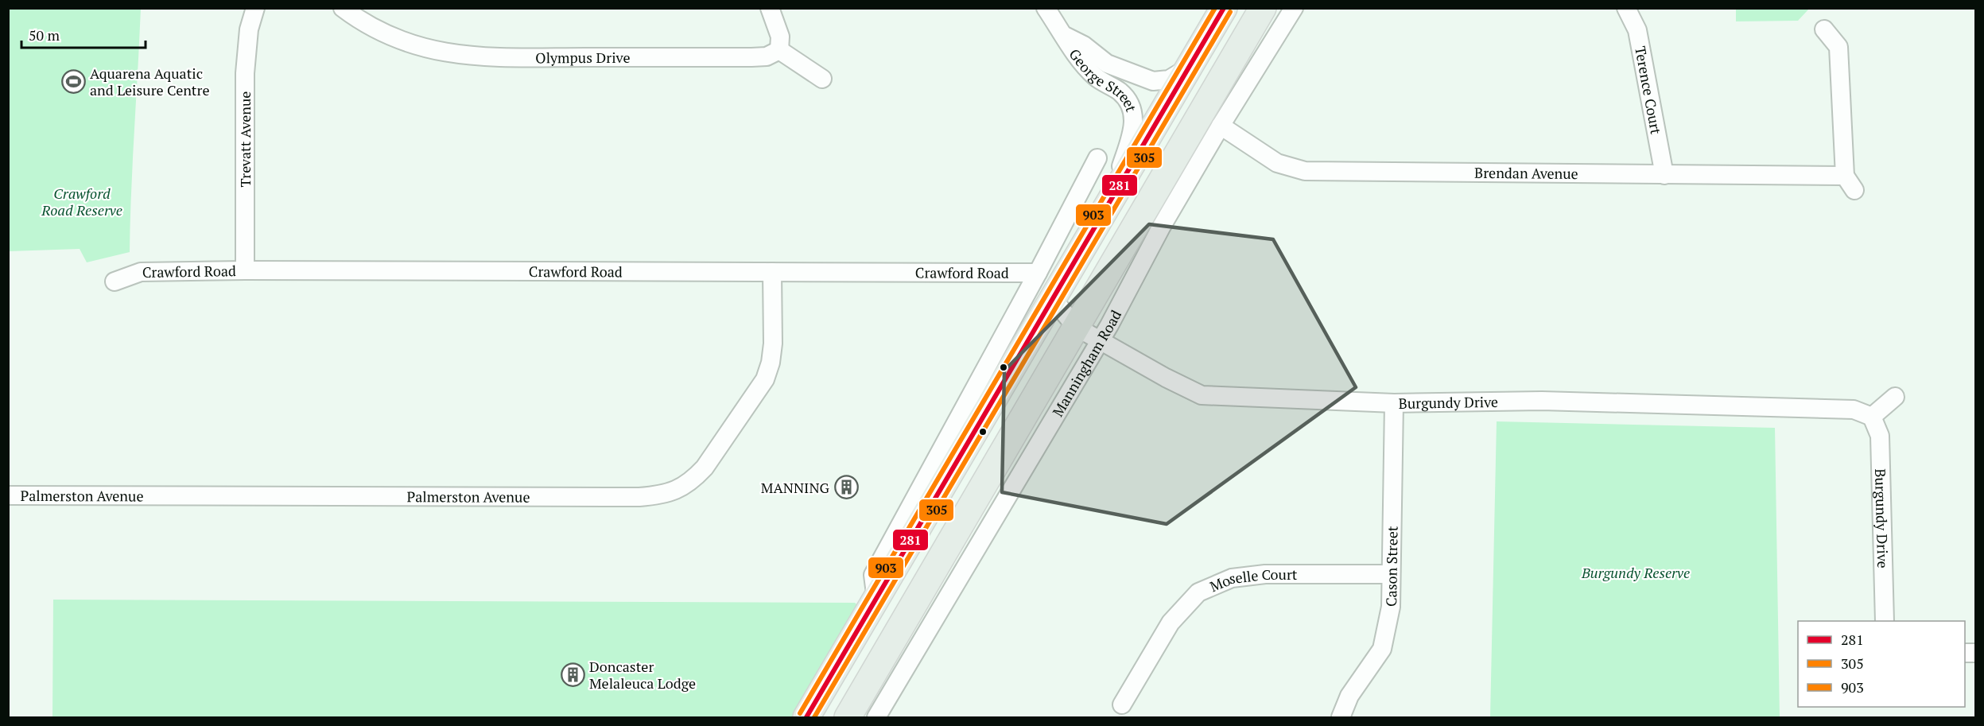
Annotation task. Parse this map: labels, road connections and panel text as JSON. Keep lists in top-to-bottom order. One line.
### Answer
{"streets":{"main road":["Manningham Road"],"street":["Olympus Drive","George Street","Terence Court","Trevatt Avenue","Brendan Avenue","Crawford Road","Burgundy Drive","Palmerston Avenue","Cason Street","Moselle Court"]},"crossings":[["Terence Court","Brendan Avenue"],["Trevatt Avenue","Crawford Road"],["Brendan Avenue","Manningham Road"],["Crawford Road","Palmerston Avenue"],["Manningham Road","Burgundy Drive"],["Burgundy Drive","Cason Street"],["Cason Street","Moselle Court"]],"parks":["Crawford Road Reserve","Burgundy Reserve"],"places":{"sports":["Aquarena Aquatic and Leisure Centre"],"building":["MANNING","Doncaster Melaleuca Lodge"]},"lines":["transit line 281","transit line 903","transit line 305"],"legend":["281","305","903"],"scale_bar":"50 m"}
